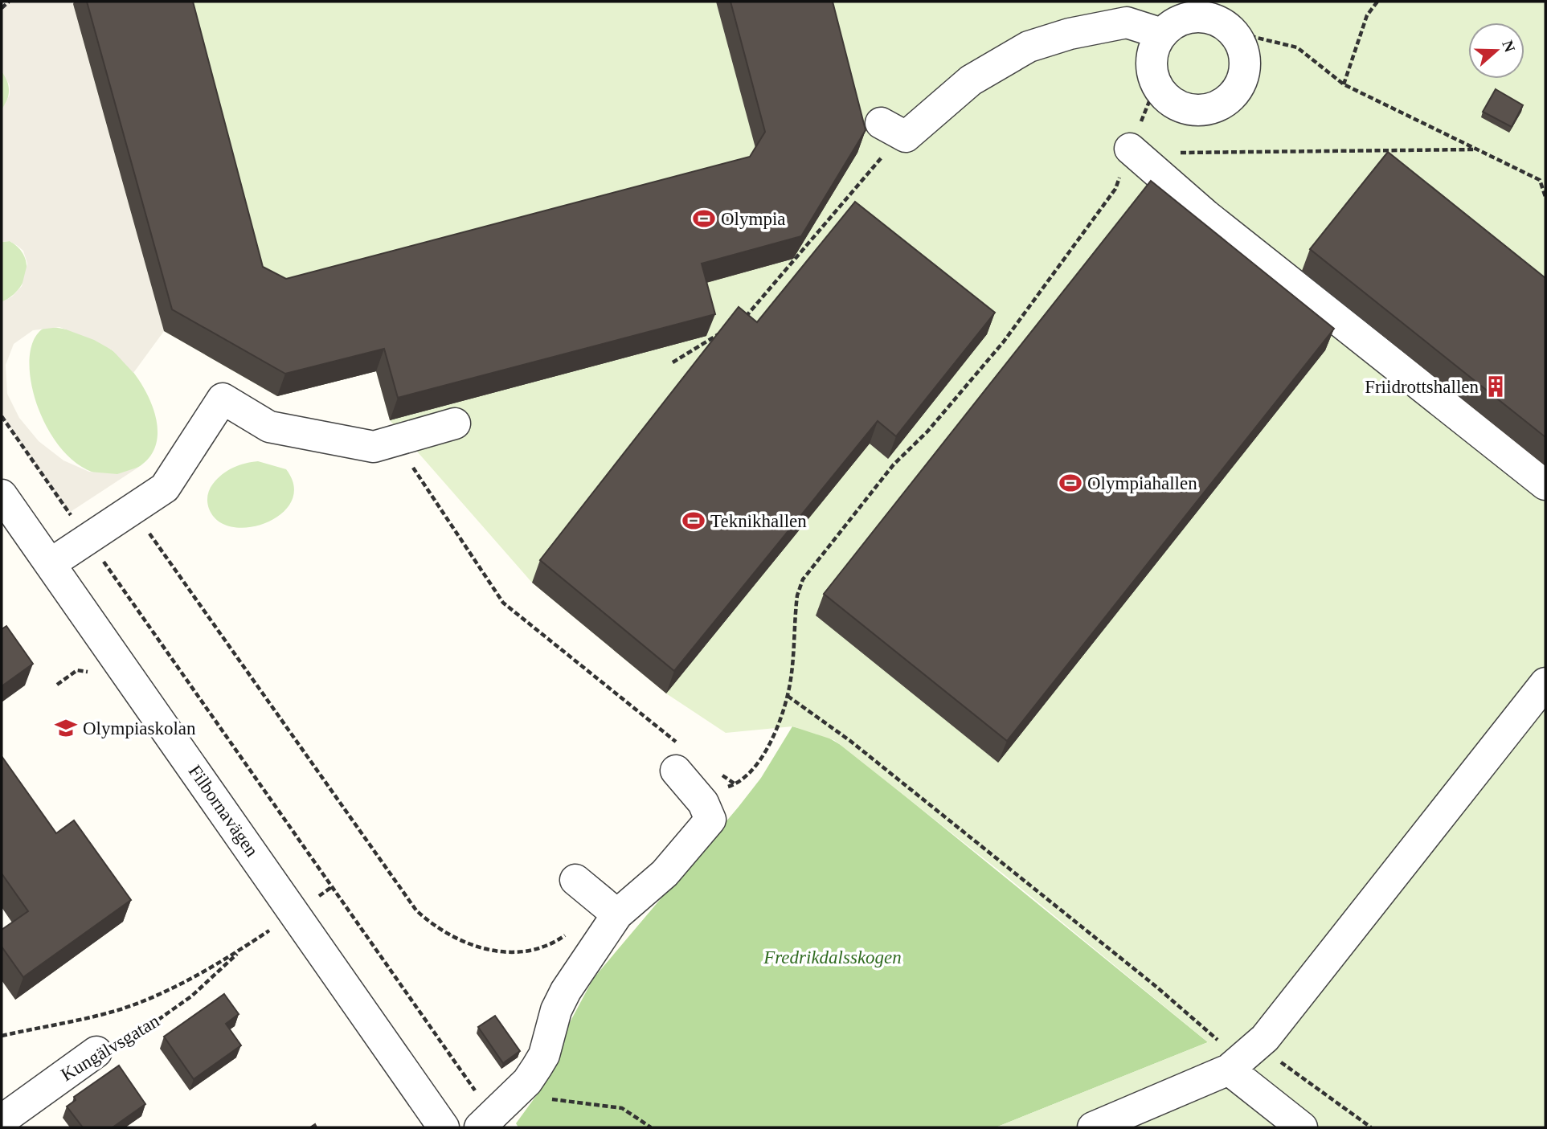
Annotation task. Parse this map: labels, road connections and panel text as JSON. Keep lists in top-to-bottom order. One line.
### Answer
{"streets":{"street":["Filbornavägen","Kungälvsgatan"]},"parks":["Fredrikdalsskogen"],"places":{"sports":["Olympia","Olympiahallen","Teknikhallen"],"building":["Friidrottshallen"],"school or university":["Olympiaskolan"]},"north":"right"}
